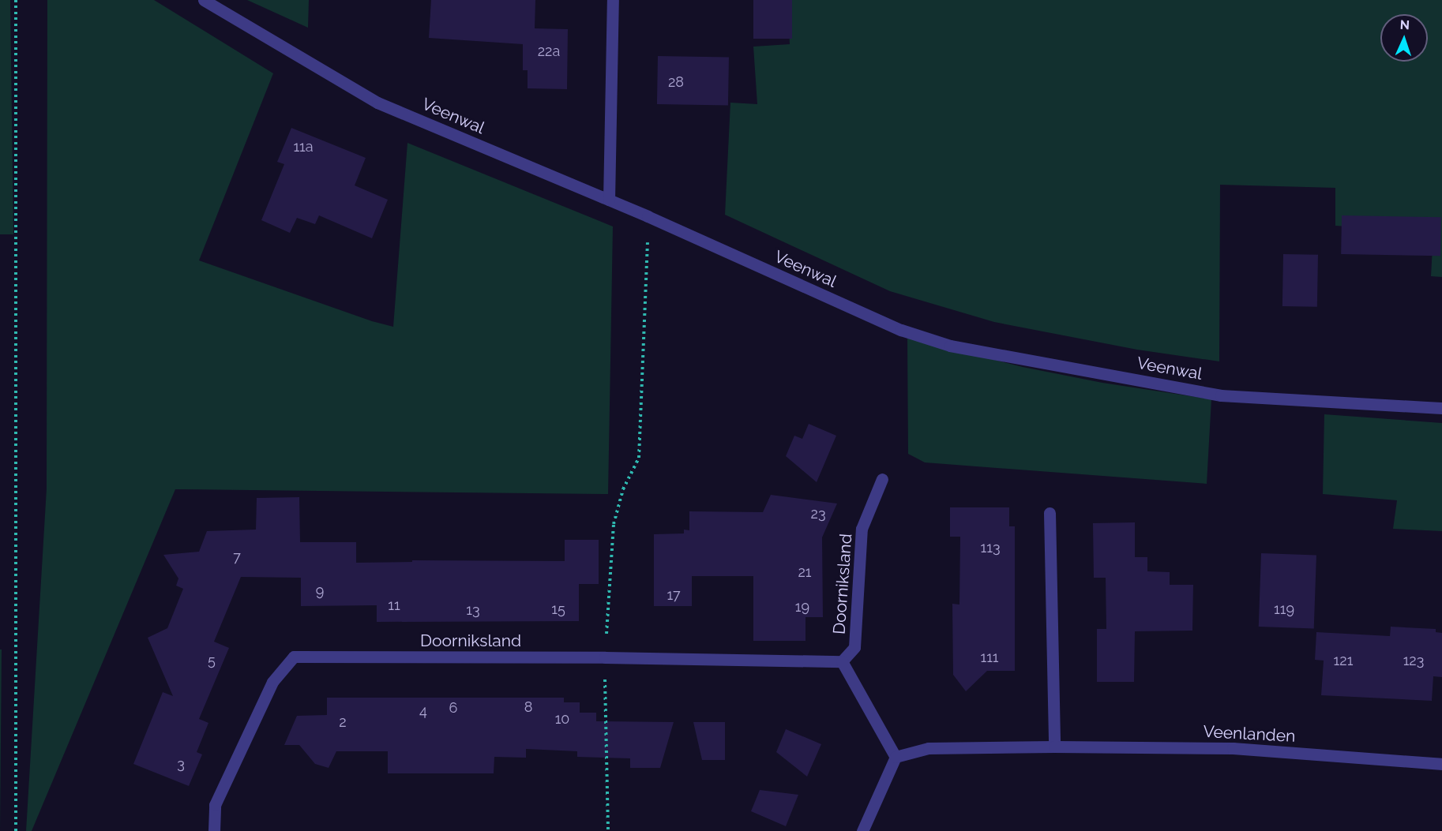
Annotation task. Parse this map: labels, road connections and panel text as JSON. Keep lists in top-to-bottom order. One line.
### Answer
{"streets":{"street":["Veenwal","Doorniksland","Veenlanden"]},"house_numbers":["22a","28","11a","23","113","7","21","9","17","11","19","15","119","13","111","5","121","123","8","6","4","10","2","3"],"north":"top"}
